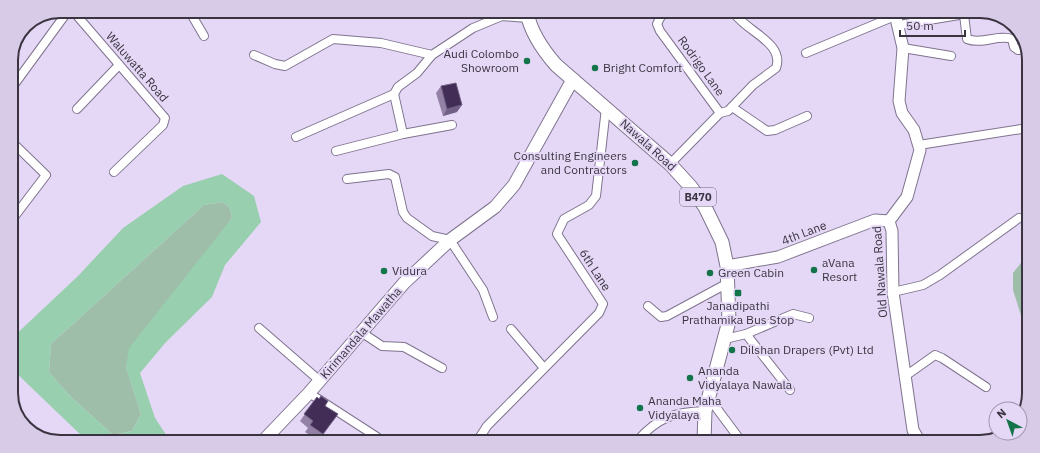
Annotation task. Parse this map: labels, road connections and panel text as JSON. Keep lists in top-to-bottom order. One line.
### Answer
{"streets":{"main road":["Nawala Road","B470","Kirimandala Mawatha"],"street":["Rodrigo Lane","Waluwatta Road","4th Lane","6th Lane","Old Nawala Road"]},"crossings":[["Rodrigo Lane","Nawala Road"],["Nawala Road","4th Lane"],["Nawala Road","6th Lane"],["Nawala Road","Kirimandala Mawatha"],["4th Lane","Old Nawala Road"]],"places":{"other":["Audi Colombo Showroom","Bright Comfort","Consulting Engineers and Contractors","aVana Resort","Vidura","Green Cabin","Dilshan Drapers (Pvt) Ltd","Ananda Vidyalaya Nawala","Ananda Maha Vidyalaya"],"transit":["Janadipathi Prathamika Bus Stop"]},"scale_bar":"50 m","north":"top left"}
